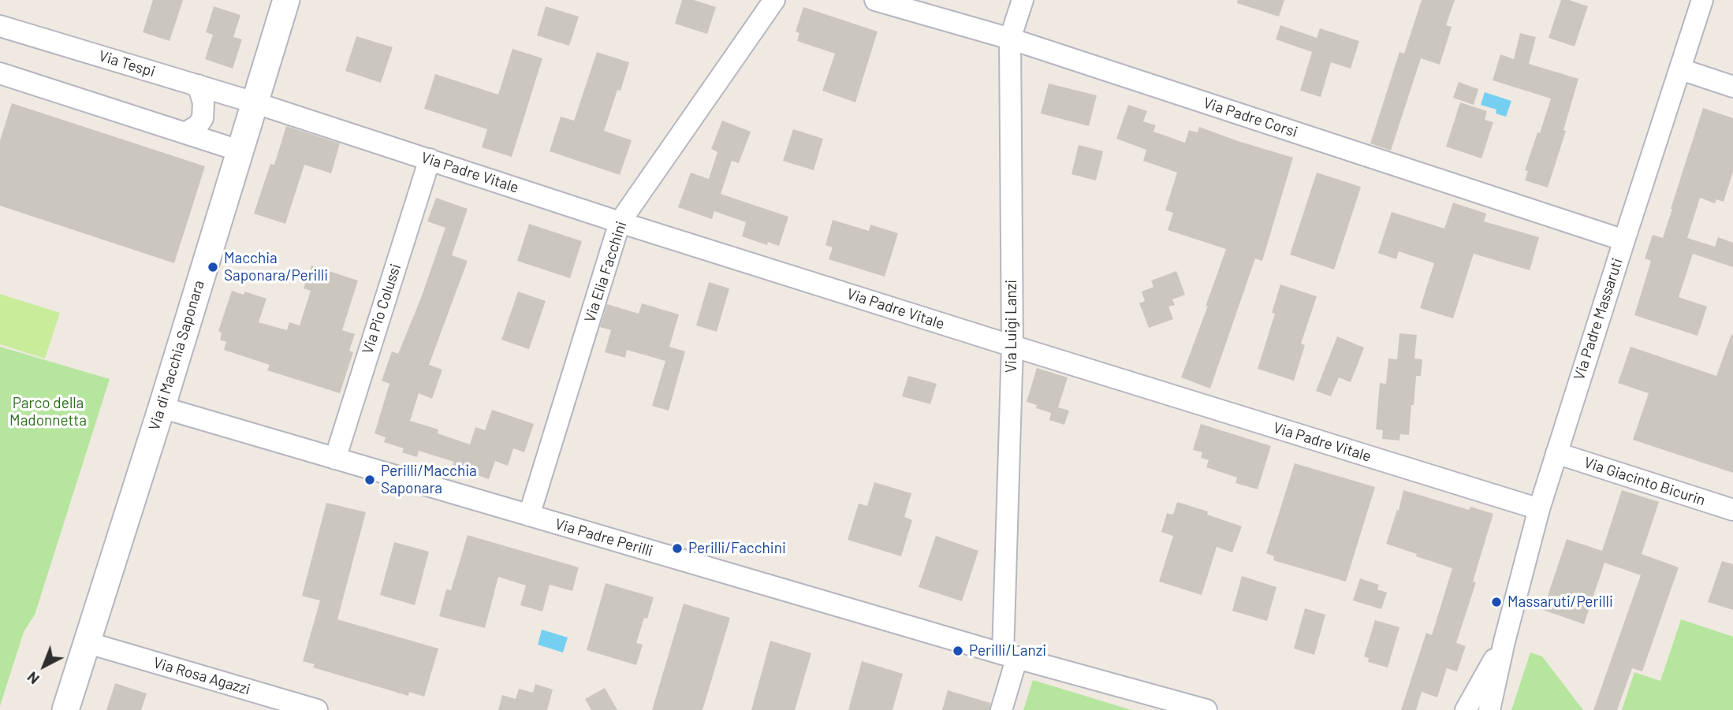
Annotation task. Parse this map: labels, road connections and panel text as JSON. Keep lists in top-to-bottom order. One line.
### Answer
{"streets":{"street":["Via Tespi","Via Padre Corsi","Via Padre Vitale","Via Elia Facchini","Via Pio Colussi","Via Padre Massaruti","Via Luigi Lanzi","Via di Macchia Saponara","Via Giacinto Bicurin","Via Padre Perilli","Via Rosa Agazzi"]},"crossings":[["Via Tespi","Via Padre Vitale"],["Via Tespi","Via di Macchia Saponara"],["Via Padre Corsi","Via Padre Massaruti"],["Via Padre Corsi","Via Luigi Lanzi"],["Via Padre Vitale","Via Elia Facchini"],["Via Padre Vitale","Via Pio Colussi"],["Via Padre Vitale","Via Padre Massaruti"],["Via Padre Vitale","Via Luigi Lanzi"],["Via Padre Vitale","Via di Macchia Saponara"],["Via Elia Facchini","Via Padre Perilli"],["Via Pio Colussi","Via Padre Perilli"],["Via Padre Massaruti","Via Giacinto Bicurin"],["Via Luigi Lanzi","Via Padre Perilli"],["Via di Macchia Saponara","Via Padre Perilli"],["Via di Macchia Saponara","Via Rosa Agazzi"]],"parks":["Parco della Madonnetta"],"places":["Macchia Saponara/Perilli","Perilli/Macchia Saponara","Perilli/Facchini","Massaruti/Perilli","Perilli/Lanzi"],"north":"bottom left"}
